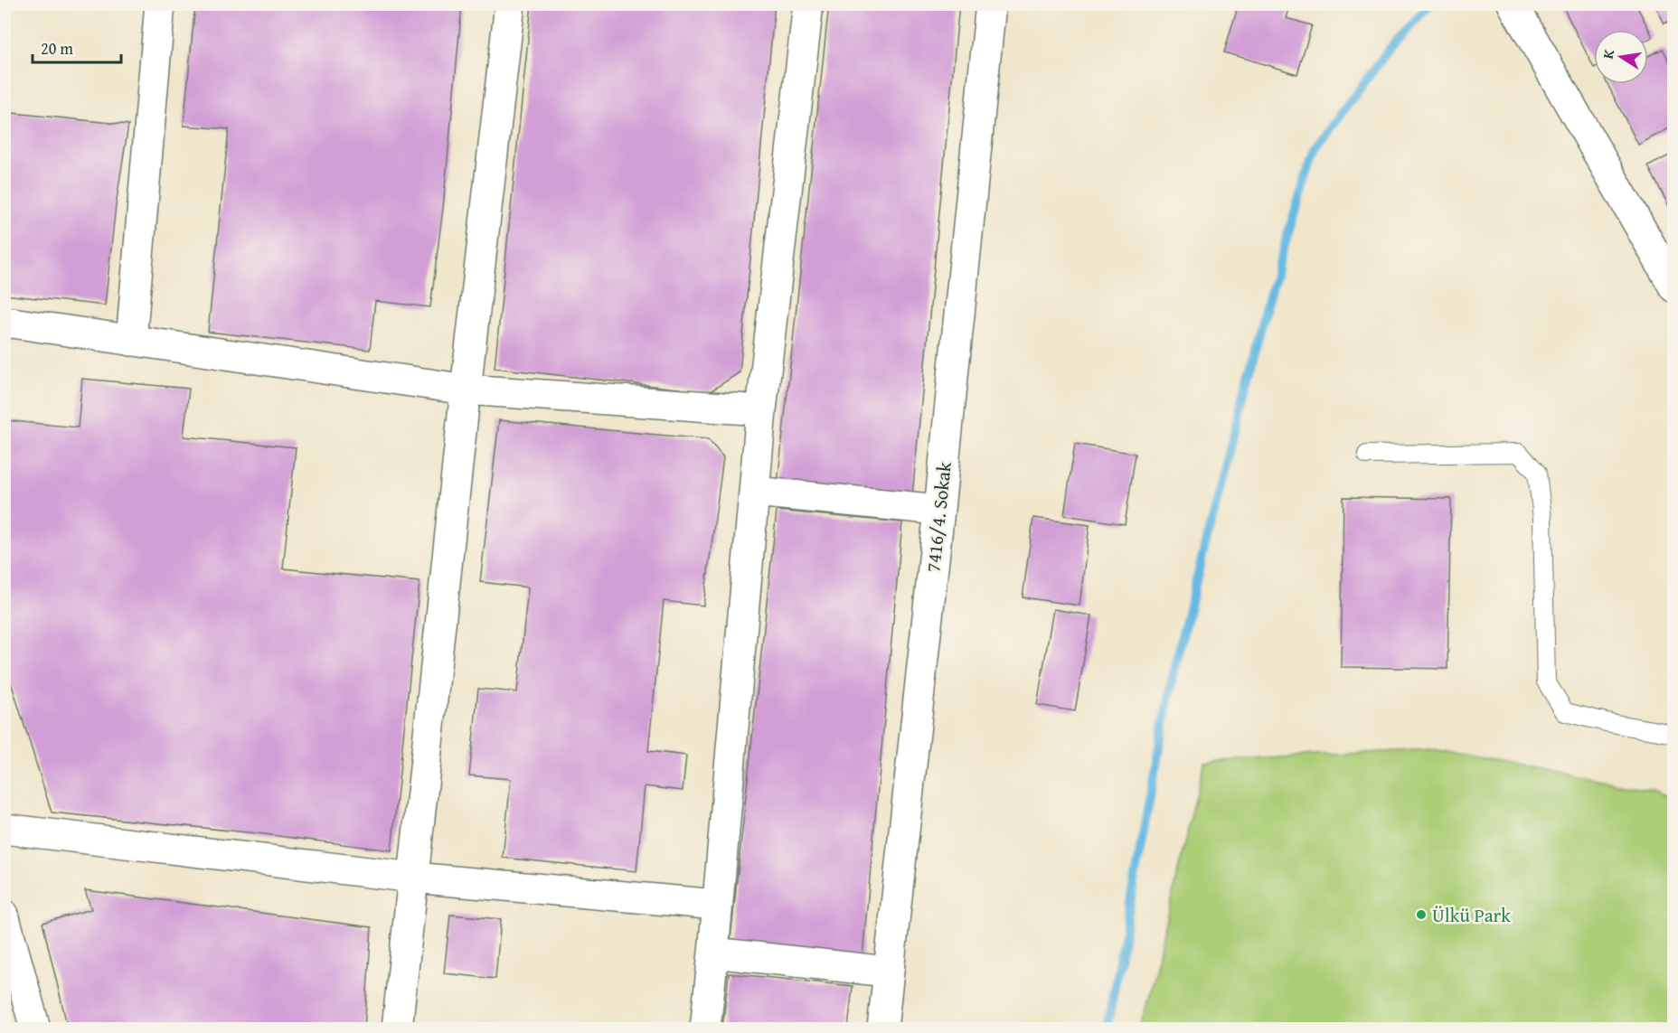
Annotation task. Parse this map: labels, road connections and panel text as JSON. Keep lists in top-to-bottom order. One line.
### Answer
{"streets":{"street":["7416/4. Sokak"]},"places":["Ülkü Park"],"scale_bar":"20 m","north":"left"}
